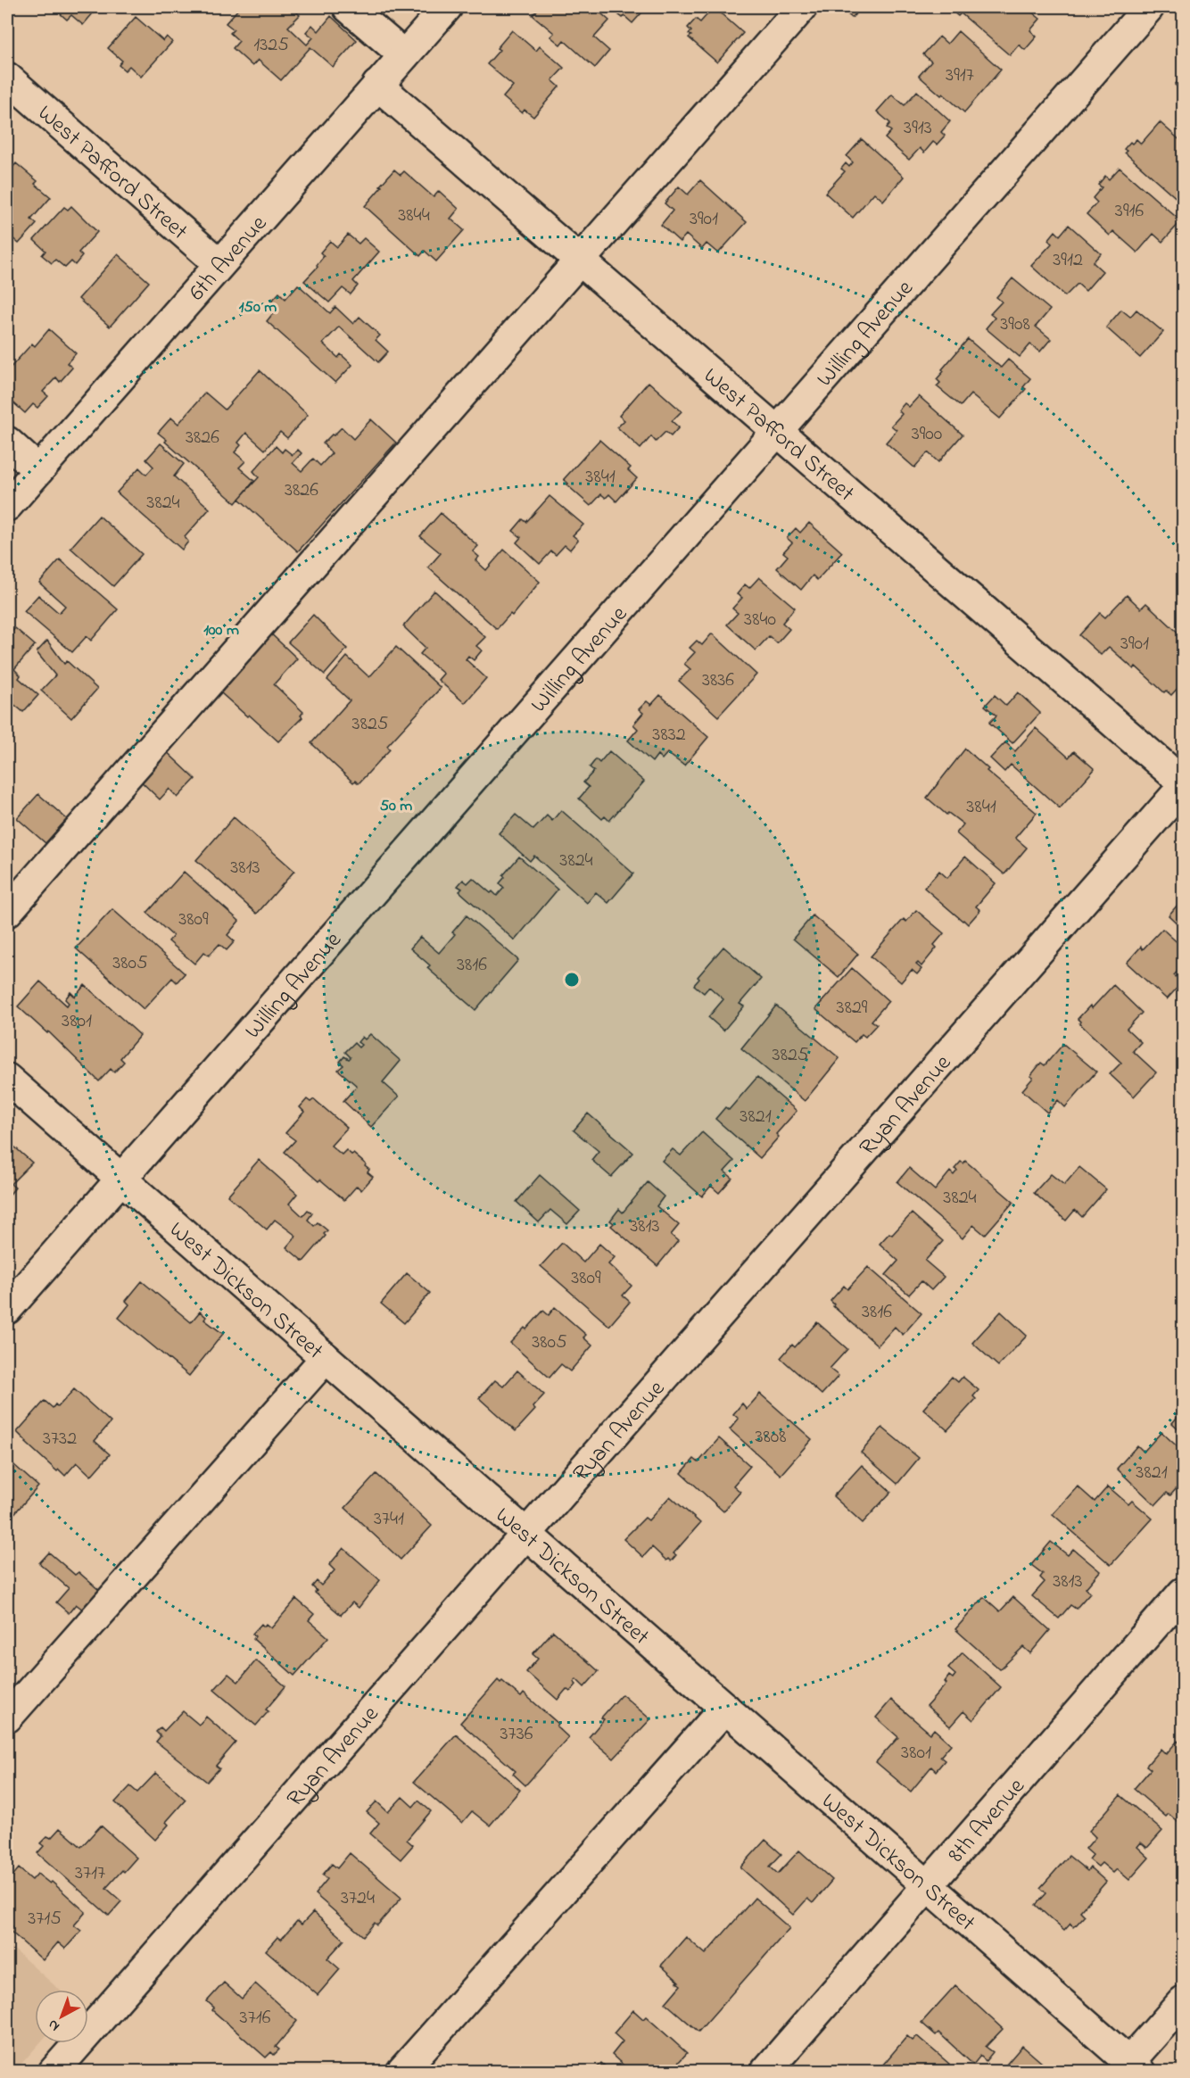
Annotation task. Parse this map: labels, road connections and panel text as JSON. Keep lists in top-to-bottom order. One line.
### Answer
{"streets":{"street":["West Pafford Street","6th Avenue","Willing Avenue","Ryan Avenue","West Dickson Street","8th Avenue"]},"crossings":[["West Pafford Street","6th Avenue"],["West Pafford Street","Willing Avenue"],["Willing Avenue","West Dickson Street"],["Ryan Avenue","West Dickson Street"],["West Dickson Street","8th Avenue"]],"house_numbers":["1325","3917","3913","3916","3844","3901","3912","3908","3900","3826","3841","3826","3824","3840","3901","3836","3825","3832","3841","3824","3813","3809","3805","3816","3829","3801","3825","3821","3824","3813","3809","3816","3805","3808","3732","3821","3741","3813","3736","3801","3717","3724","3715","3716"],"north":"bottom left","rings":["150 m","100 m","50 m"]}
